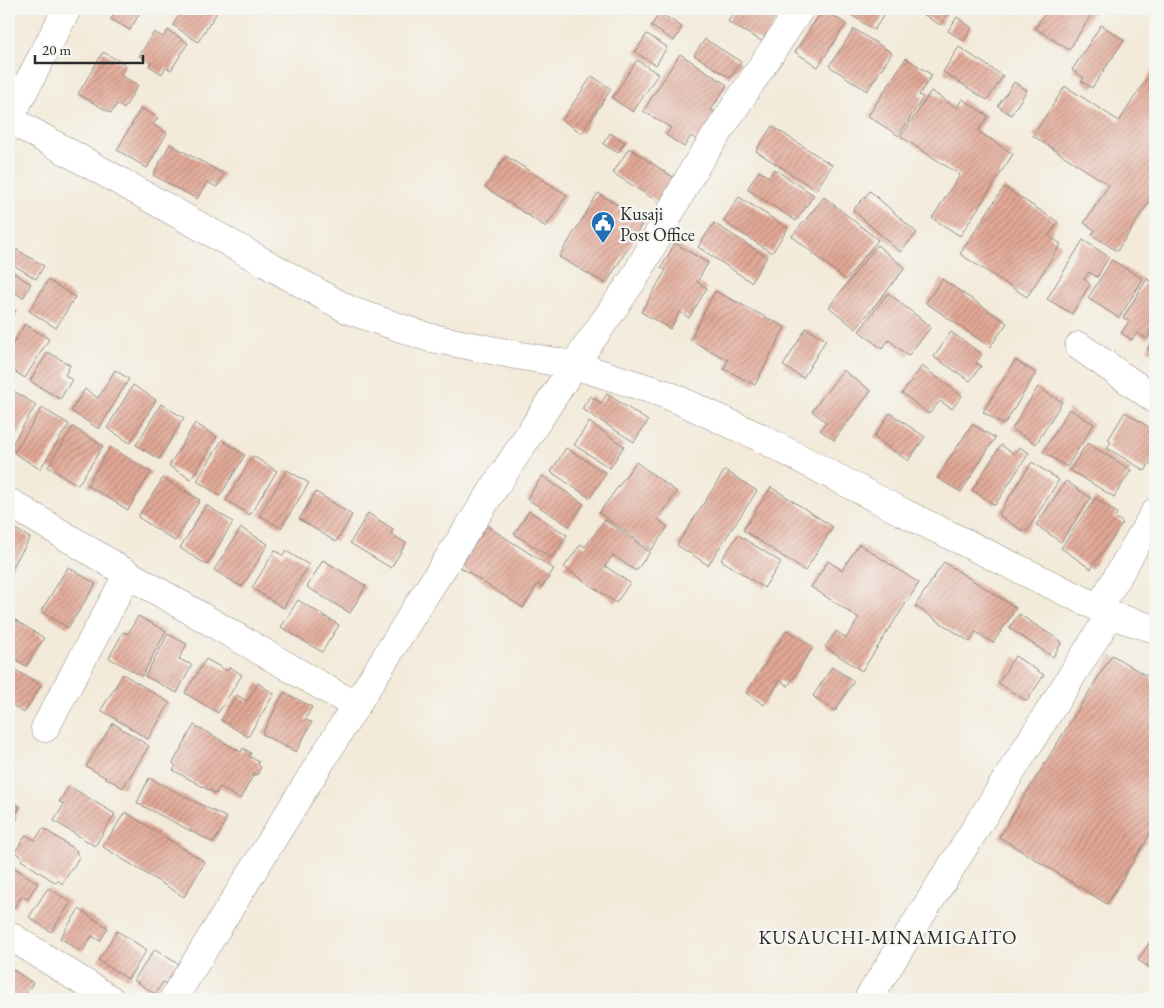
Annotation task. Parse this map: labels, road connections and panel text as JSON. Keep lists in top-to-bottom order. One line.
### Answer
{"districts":["KUSAUCHI-MINAMIGAITO"],"places":{"public building":["Kusaji Post Office"]},"scale_bar":"20 m"}
